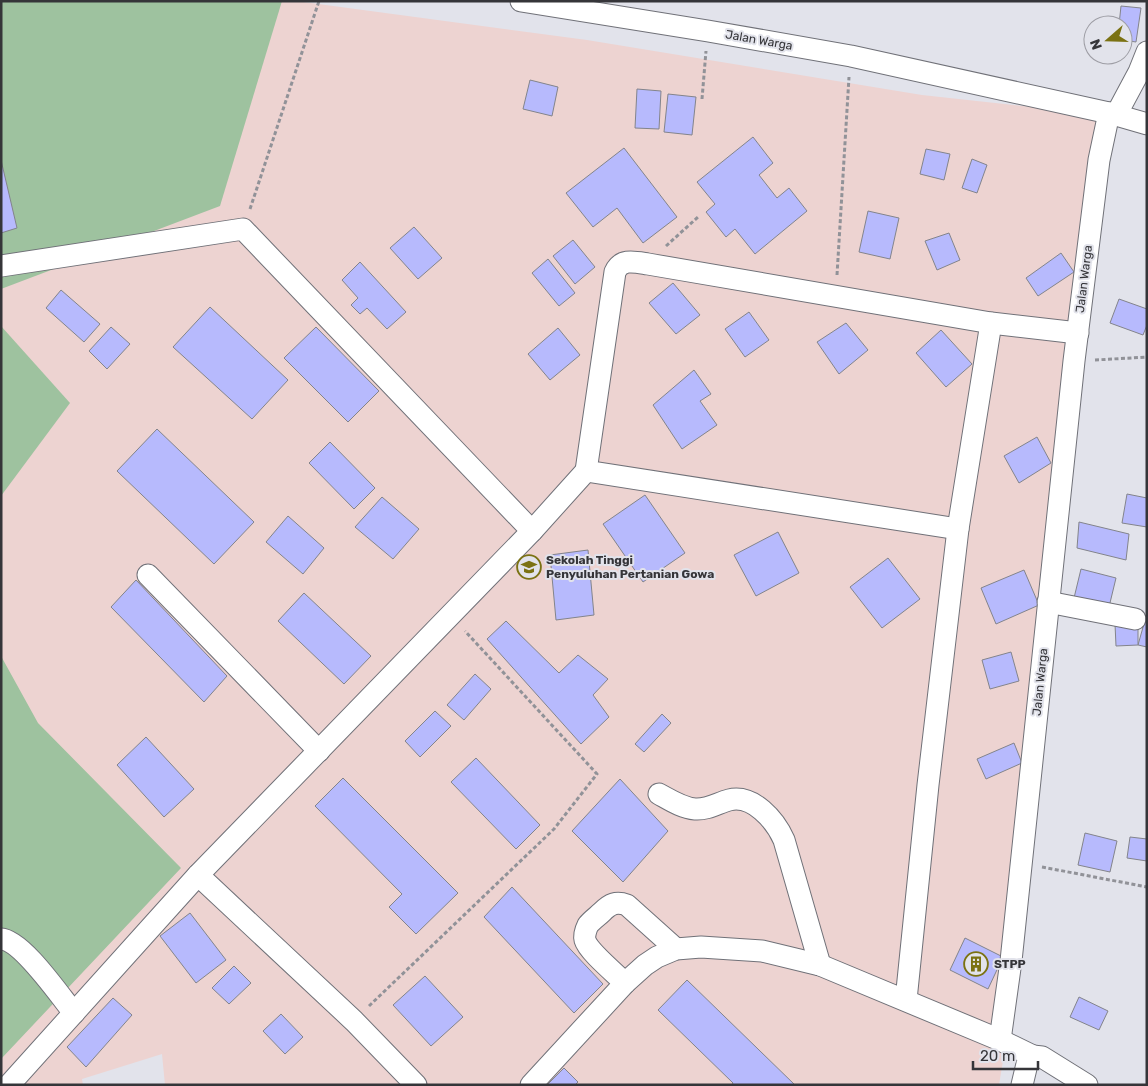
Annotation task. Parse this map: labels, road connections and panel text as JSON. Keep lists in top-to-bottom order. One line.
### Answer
{"streets":{"street":["Jalan Warga"]},"places":{"school or university":["Sekolah Tinggi Penyuluhan Pertanian Gowa"],"building":["STPP"]},"scale_bar":"20 m","north":"left"}
